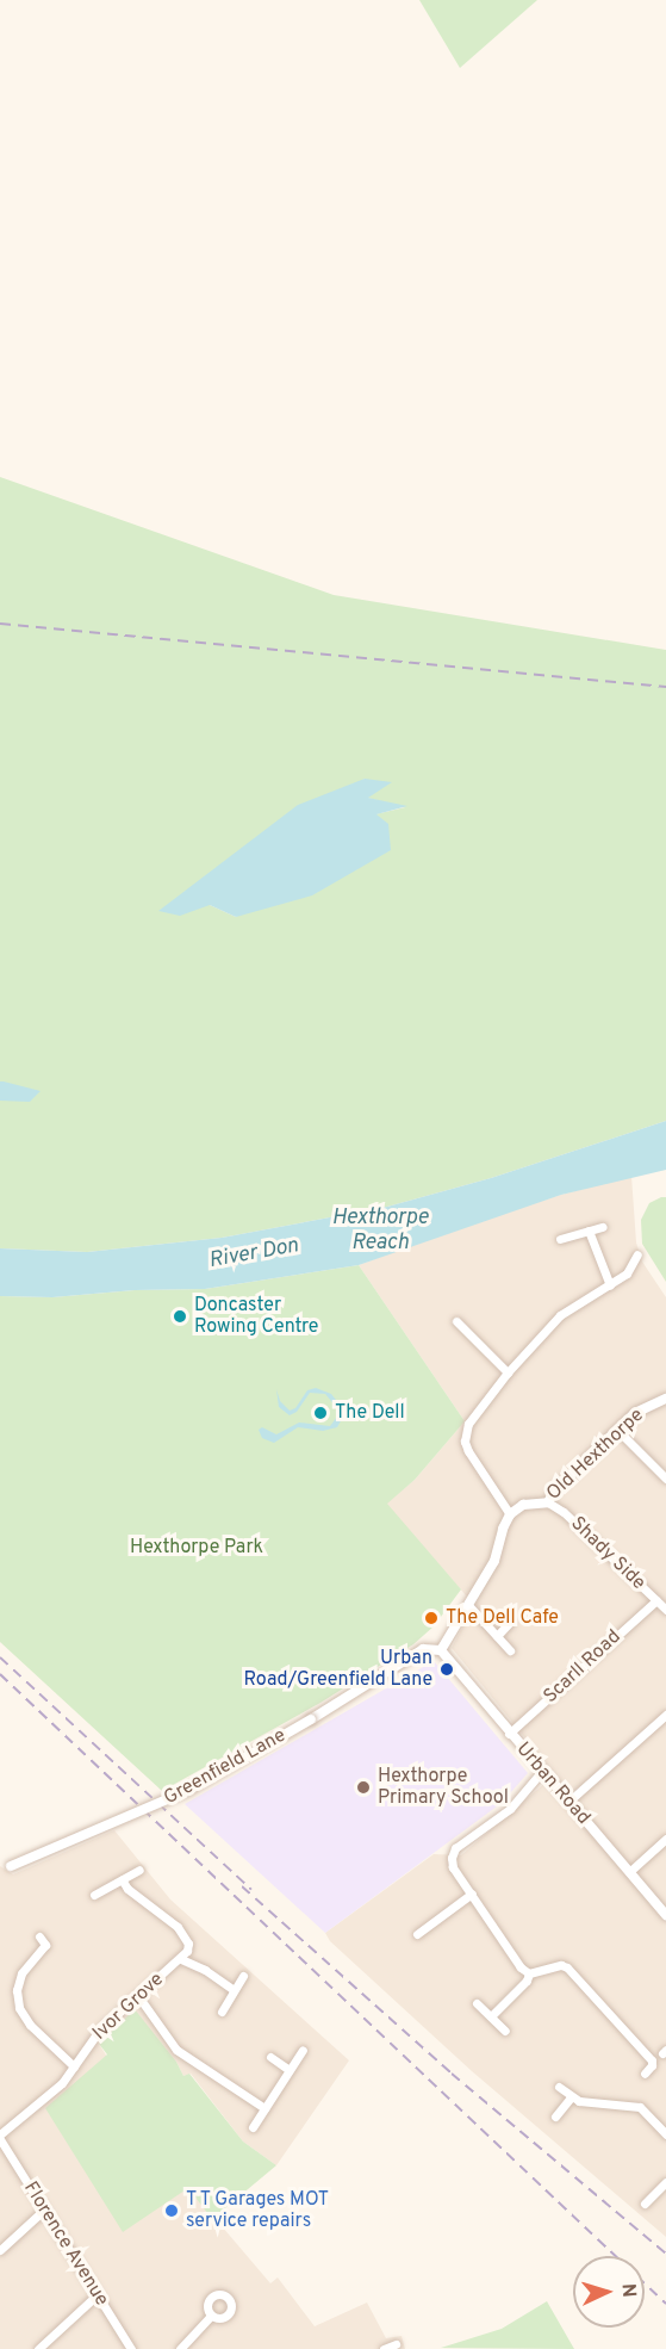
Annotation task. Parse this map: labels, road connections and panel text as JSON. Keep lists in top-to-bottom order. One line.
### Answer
{"streets":{"street":["Old Hexthorpe","Shady Side","Scarll Road","Greenfield Lane","Urban Road","Ivor Grove","Florence Avenue"]},"crossings":[["Old Hexthorpe","Shady Side"],["Shady Side","Scarll Road"],["Scarll Road","Urban Road"],["Greenfield Lane","Urban Road"],["Ivor Grove","Florence Avenue"]],"water":["Hexthorpe Reach","River Don"],"parks":["Hexthorpe Park"],"places":["Doncaster Rowing Centre","The Dell","The Dell Cafe","Urban Road/Greenfield Lane","Hexthorpe Primary School","T T Garages MOT service repairs"],"north":"right"}
